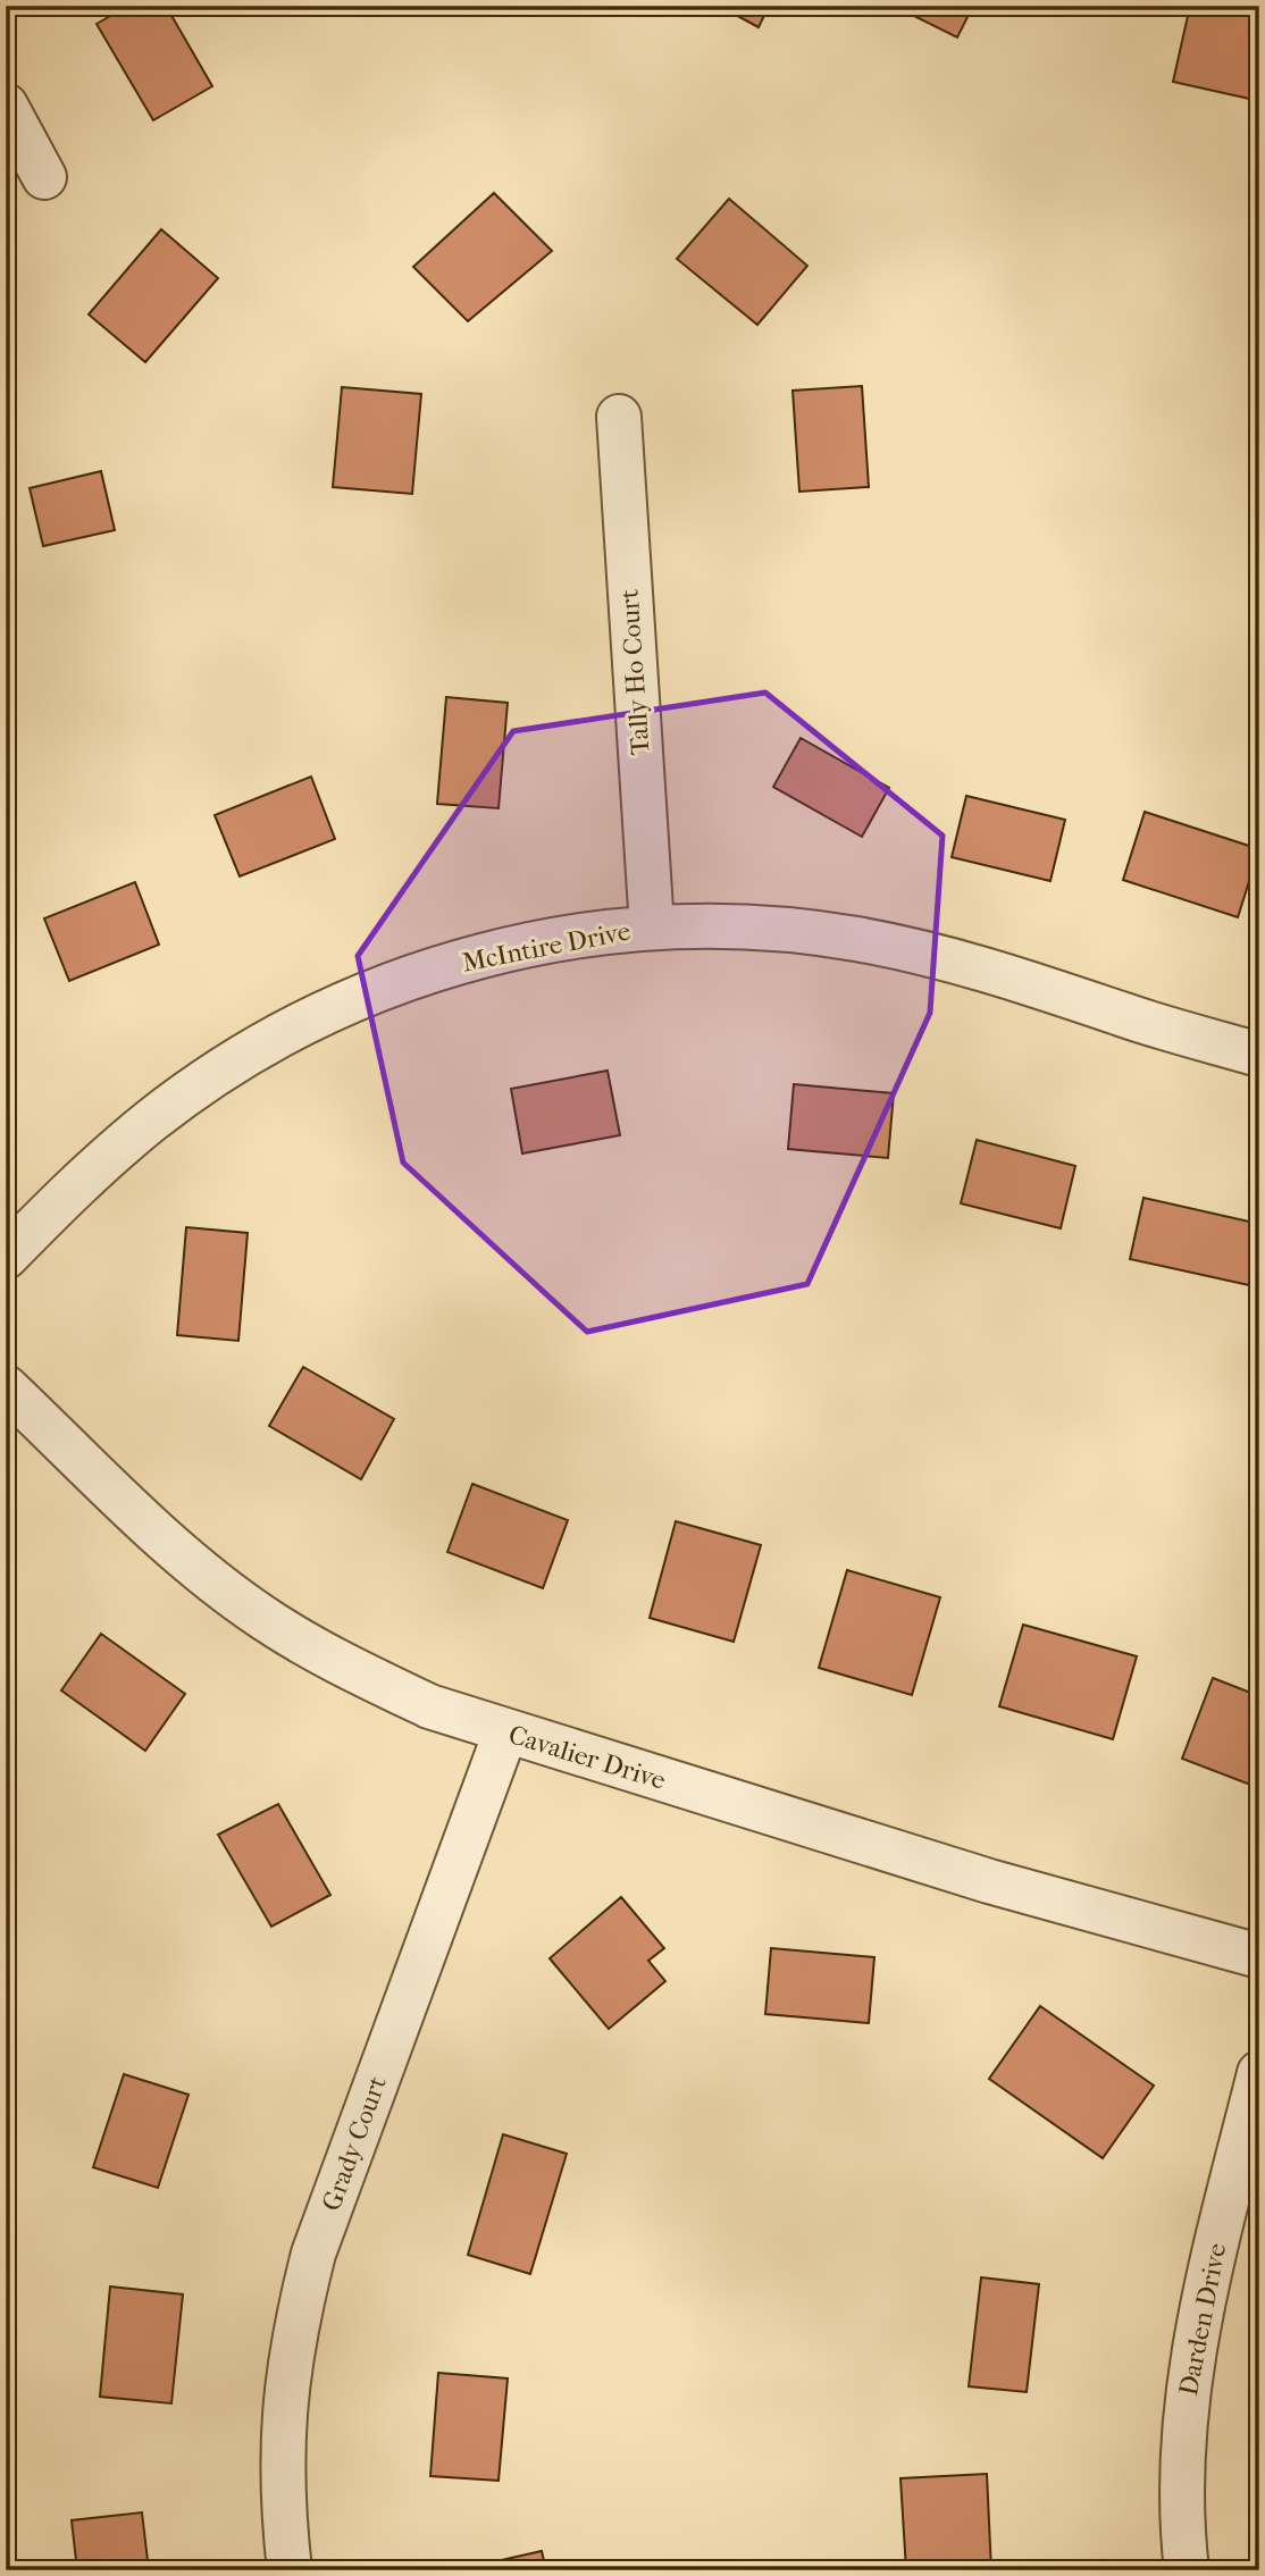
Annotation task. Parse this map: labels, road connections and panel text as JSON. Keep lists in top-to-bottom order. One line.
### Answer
{"streets":{"street":["Tally Ho Court","McIntire Drive","Cavalier Drive","Grady Court","Darden Drive"]},"crossings":[["Tally Ho Court","McIntire Drive"],["Cavalier Drive","Grady Court"]]}
